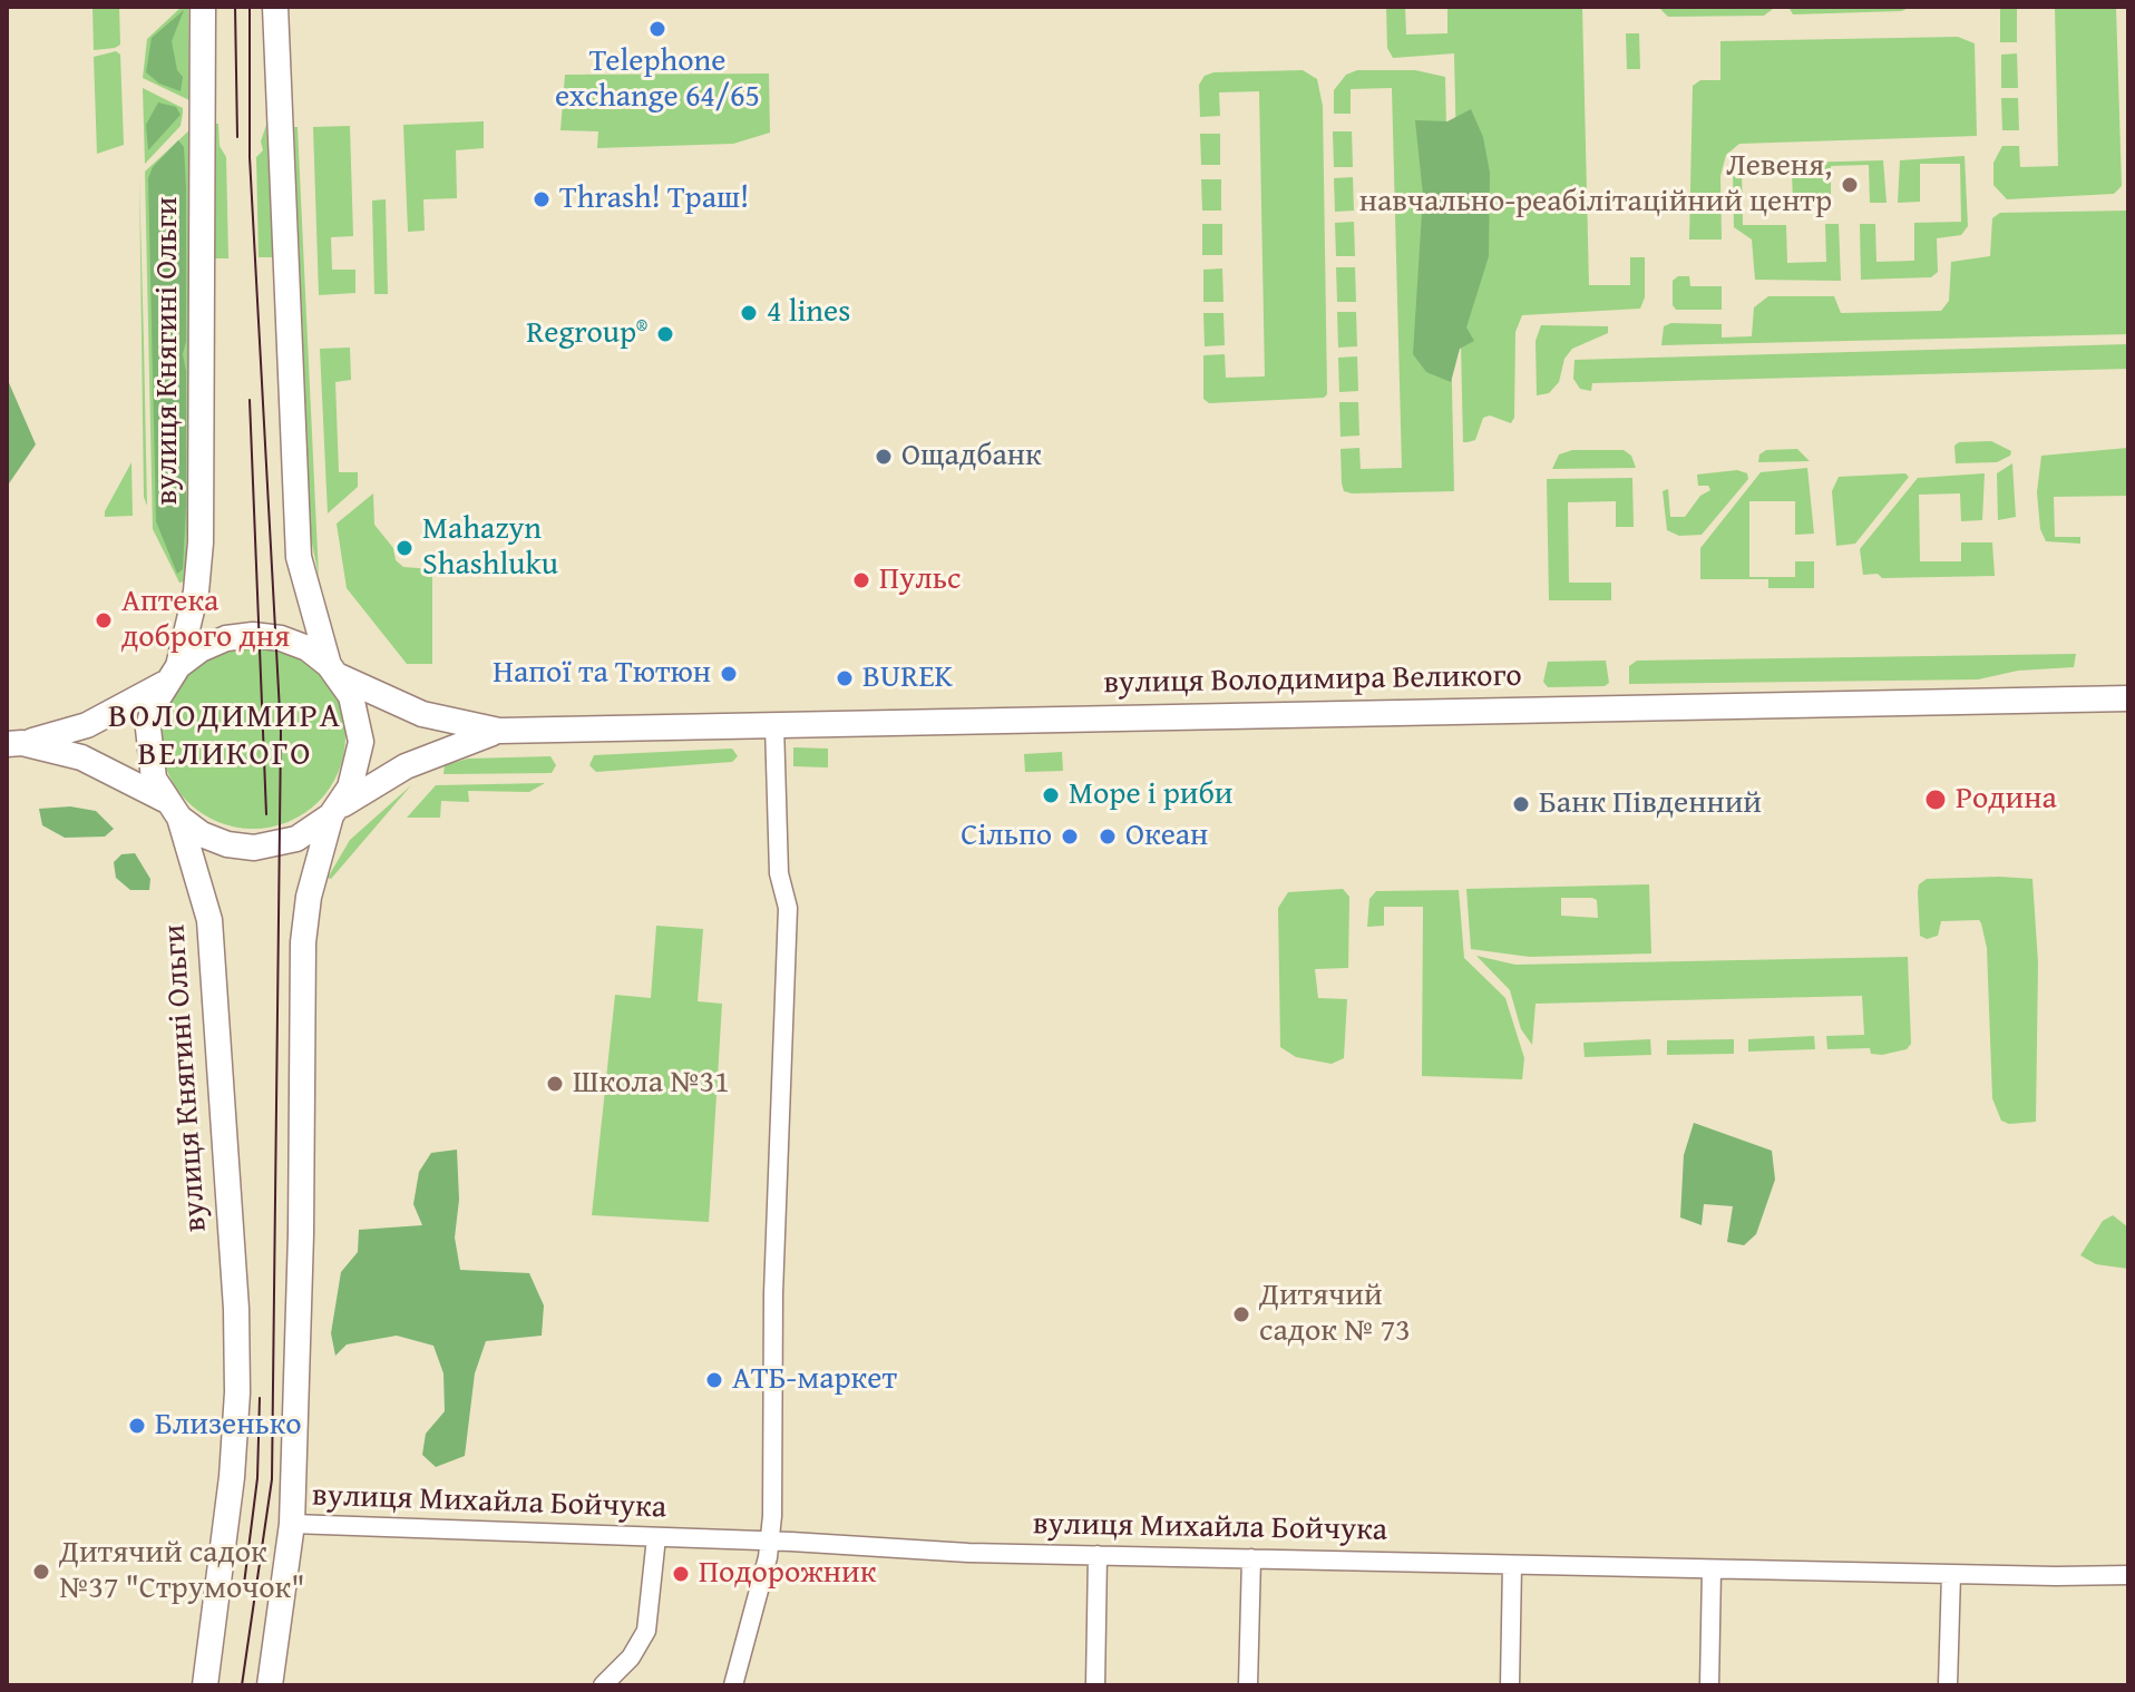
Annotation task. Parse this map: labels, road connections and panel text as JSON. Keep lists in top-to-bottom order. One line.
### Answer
{"streets":{"main road":["вулиця Княгині Ольги","вулиця Володимира Великого"],"street":["вулиця Михайла Бойчука"]},"crossings":[["вулиця Княгині Ольги","вулиця Володимира Великого"]],"districts":["ВОЛОДИМИРА ВЕЛИКОГО"],"places":["Telephone exchange 64/65","Левеня, навчально-реабілітаційний центр","Thrash! Траш!","4 lines","Regroup®","Ощадбанк","Mahazyn Shashluku","Пульс","Аптека доброго дня","Напої та Тютюн","BUREK","Море і риби","Родина","Банк Південний","Сільпо","Океан","Школа №31","Дитячий садок № 73","АТБ-маркет","Близенько","Дитячий садок №37 \"Струмочок\"","Подорожник"]}
